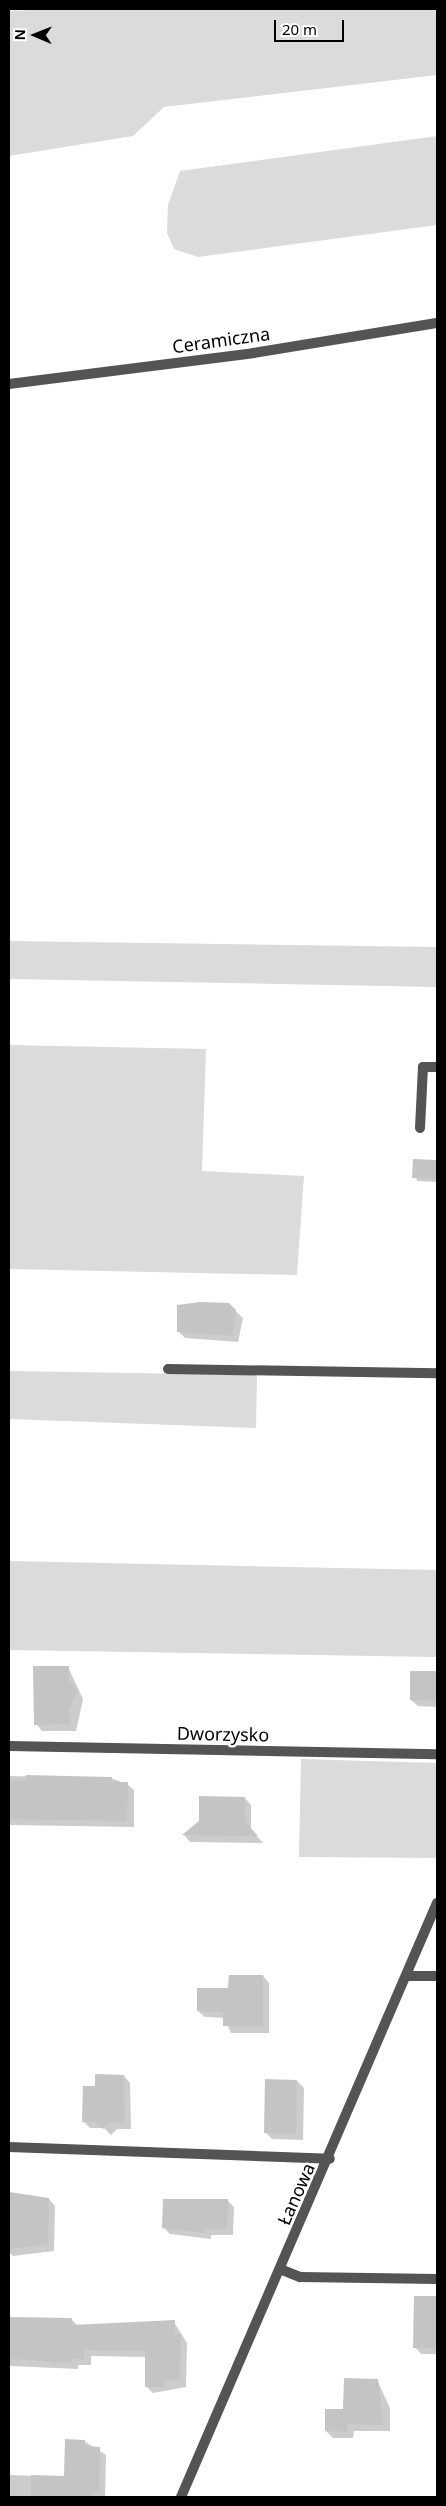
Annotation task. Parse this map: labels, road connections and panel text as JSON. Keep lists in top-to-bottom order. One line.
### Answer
{"streets":{"street":["Ceramiczna","Dworzysko","Łanowa"]},"scale_bar":"20 m","north":"left"}
